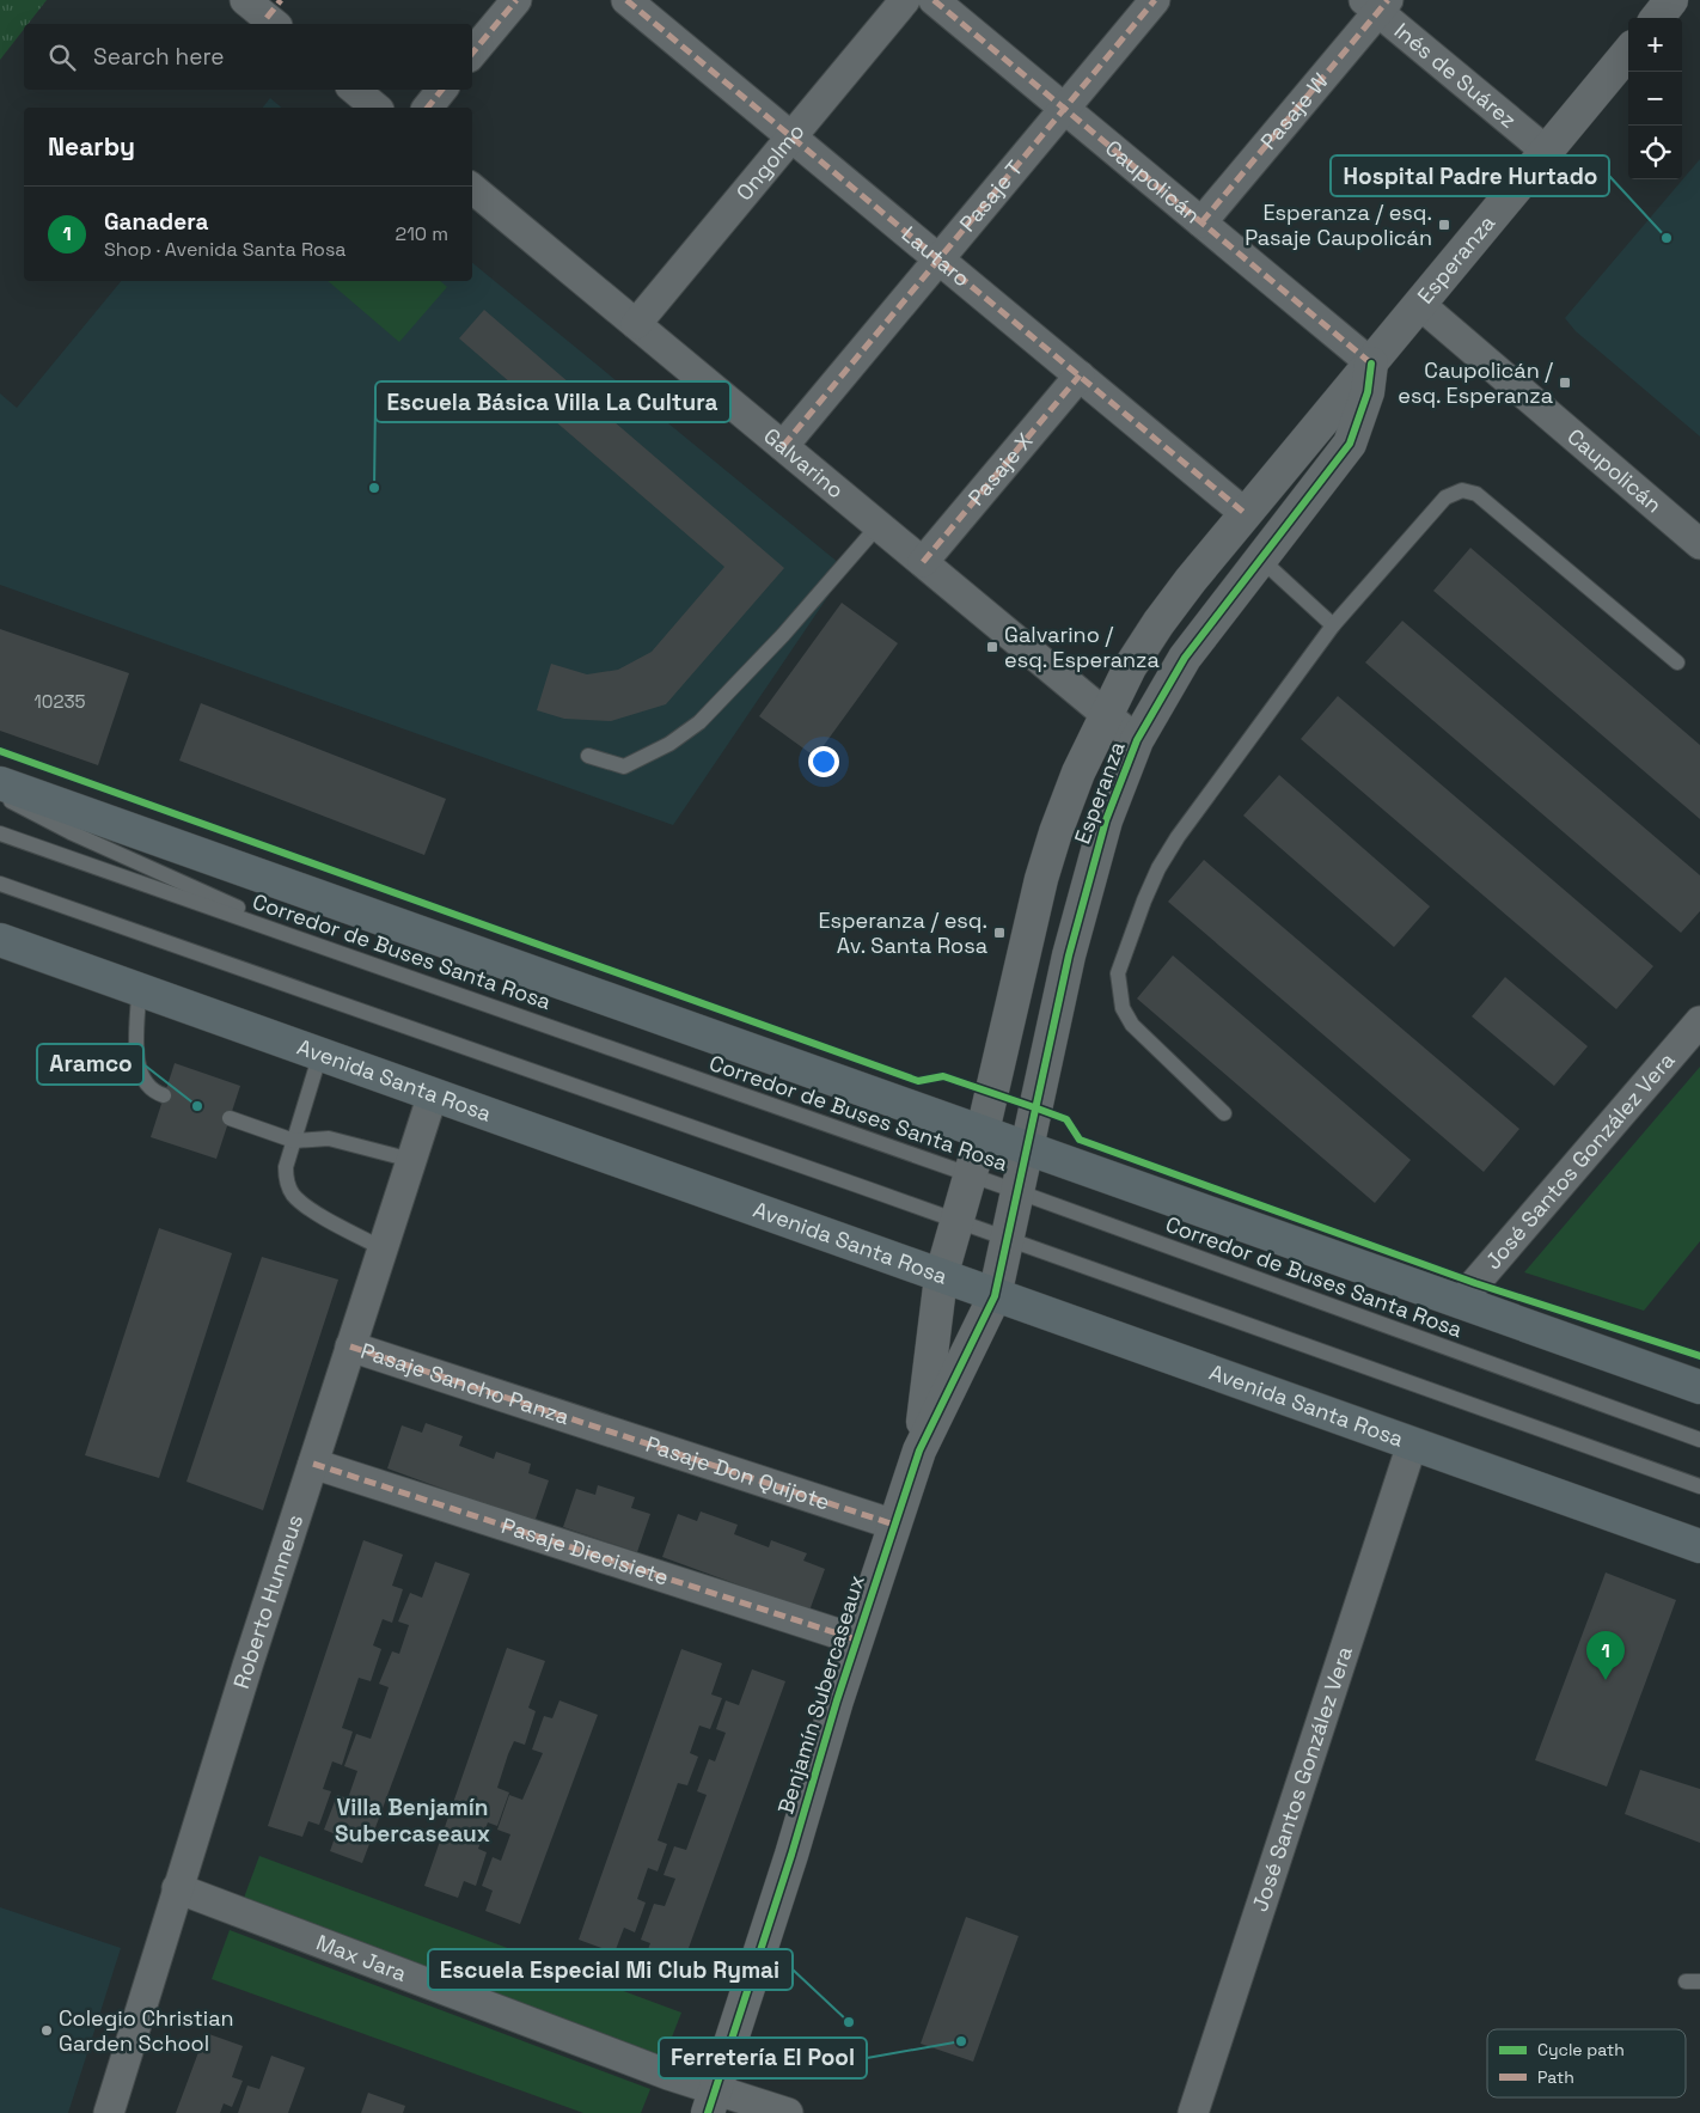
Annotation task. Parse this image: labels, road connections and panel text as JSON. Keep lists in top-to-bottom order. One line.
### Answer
{"streets":{"main road":["Avenida Santa Rosa"],"street":["Inés de Suárez","Pasaje W","Ongolmo","Caupolicán","Pasaje T","Lautaro","Esperanza","Galvarino","Pasaje X","José Santos González Vera","Pasaje Sancho Panza","Pasaje Don Quijote","Pasaje Diecisiete","Roberto Hunneus","Benjamín Subercaseaux","Max Jara"],"lane":["Corredor de Buses Santa Rosa"]},"crossings":[["Inés de Suárez","Pasaje W"],["Inés de Suárez","Esperanza"],["Pasaje W","Caupolicán"],["Ongolmo","Lautaro"],["Ongolmo","Galvarino"],["Caupolicán","Pasaje T"],["Caupolicán","Esperanza"],["Pasaje T","Lautaro"],["Pasaje T","Galvarino"],["Lautaro","Esperanza"],["Lautaro","Pasaje X"],["Esperanza","Galvarino"],["Esperanza","Corredor de Buses Santa Rosa"],["Esperanza","Avenida Santa Rosa"],["Esperanza","Benjamín Subercaseaux"],["Galvarino","Pasaje X"],["Avenida Santa Rosa","José Santos González Vera"],["Avenida Santa Rosa","Roberto Hunneus"],["Avenida Santa Rosa","Benjamín Subercaseaux"],["Pasaje Sancho Panza","Pasaje Don Quijote"],["Pasaje Sancho Panza","Roberto Hunneus"],["Pasaje Don Quijote","Benjamín Subercaseaux"],["Pasaje Diecisiete","Roberto Hunneus"],["Pasaje Diecisiete","Benjamín Subercaseaux"],["Roberto Hunneus","Max Jara"],["Benjamín Subercaseaux","Max Jara"]],"districts":["Villa Benjamín Subercaseaux"],"places":{"transit":["Esperanza / esq. Pasaje Caupolicán","Caupolicán / esq. Esperanza","Galvarino / esq. Esperanza","Esperanza / esq. Av. Santa Rosa"],"other":["Hospital Padre Hurtado","Escuela Básica Villa La Cultura","Aramco","Escuela Especial Mi Club Rymai","Colegio Christian Garden School","Ferretería El Pool"]},"house_numbers":["10235"],"legend":["Cycle path","Path"],"page":{"map_buttons":["+","−"],"search":"Search here","heading":"Nearby","list":[{"mark":"1","name":"Ganadera","note":"Shop · Avenida Santa Rosa","value":"210 m"}],"pins":"1"}}
